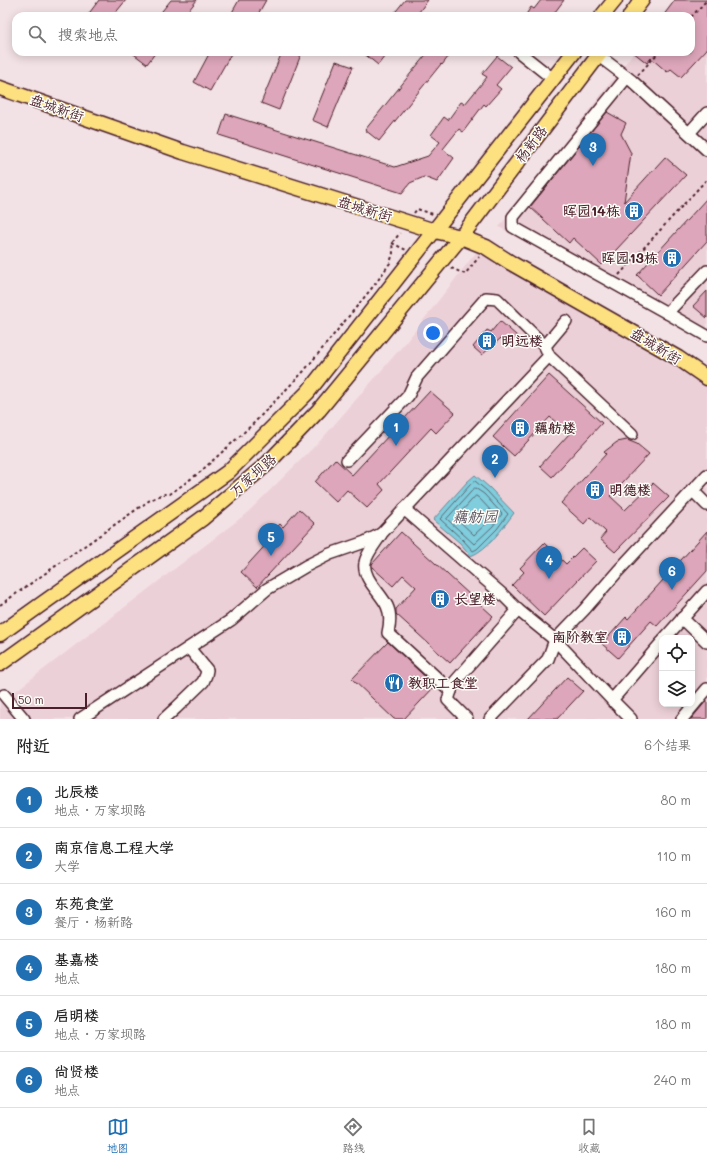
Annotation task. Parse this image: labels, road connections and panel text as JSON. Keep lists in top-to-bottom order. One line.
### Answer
{"streets":{"main road":["盘城新街","杨新路","万家坝路"]},"crossings":[["盘城新街","杨新路"],["盘城新街","万家坝路"],["杨新路","万家坝路"]],"water":["藕舫园"],"places":{"building":["晖园14栋","晖园13栋","明远楼","藕舫楼","明德楼","长望楼","南阶教室"],"restaurant":["教职工食堂"]},"scale_bar":"50 m","page":{"search":"搜索地点","pins":["3","1","2","5","4","6"],"scale":"50 m","heading":["附近","6个结果"],"list":[{"mark":"1","name":"北辰楼","note":"地点 · 万家坝路","value":"80 m"},{"mark":"2","name":"南京信息工程大学","note":"大学","value":"110 m"},{"mark":"3","name":"东苑食堂","note":"餐厅 · 杨新路","value":"160 m"},{"mark":"4","name":"基嘉楼","note":"地点","value":"180 m"},{"mark":"5","name":"启明楼","note":"地点 · 万家坝路","value":"180 m"},{"mark":"6","name":"尚贤楼","note":"地点","value":"240 m"}],"nav":["地图","路线","收藏"]}}
